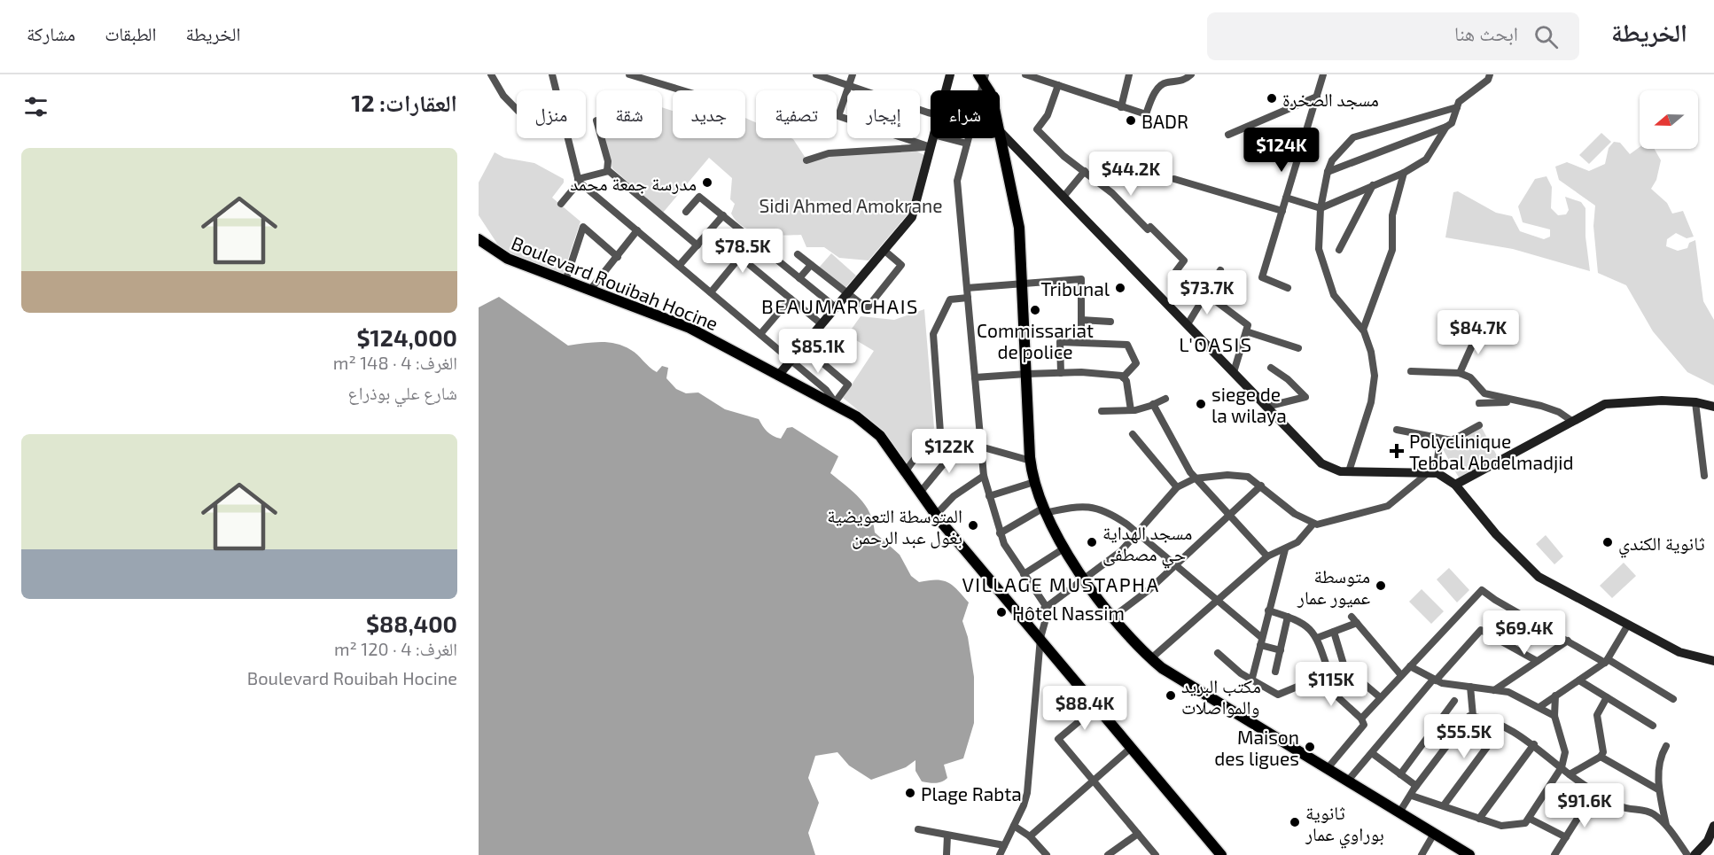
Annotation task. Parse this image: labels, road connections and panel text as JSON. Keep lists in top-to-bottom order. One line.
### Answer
{"streets":{"main road":["Boulevard Rouibah Hocine"]},"districts":["BEAUMARCHAIS","L'OASIS","VILLAGE MUSTAPHA"],"parks":["Sidi Ahmed Amokrane"],"places":{"other":["مسجد الصخرة","BADR","مدرسة جمعة محمد","Tribunal","Commissariat de police","siege de la wilaya","المتوسطة التعويضية بغول عبد الرحمن","مسجد الهداية حي مصطفى","ثانوية الكندي","متوسطة عميور عمار","Hôtel Nassim","مكتب البريد والمواصلات","Maison des ligues","Plage Rabta","ثانوية بوراوي عمار"],"health":["Polyclinique Tebbal Abdelmadjid"]},"north":"left","page":{"header":"الخريطة","search":"ابحث هنا","nav":["الخريطة","الطبقات","مشاركة"],"heading":"العقارات: 12","chip":["شراء","إيجار","تصفية","جديد","شقة","منزل"],"price":["$124K","$44.2K","$78.5K","$73.7K","$84.7K","$85.1K","$122K","$69.4K","$115K","$88.4K","$55.5K","$91.6K"],"list":[{"name":"$124,000","note":"الغرف: 4 · 148 m² · شارع علي بوذراع"},{"name":"$88,400","note":"الغرف: 4 · 120 m² · Boulevard Rouibah Hocine"}]}}
